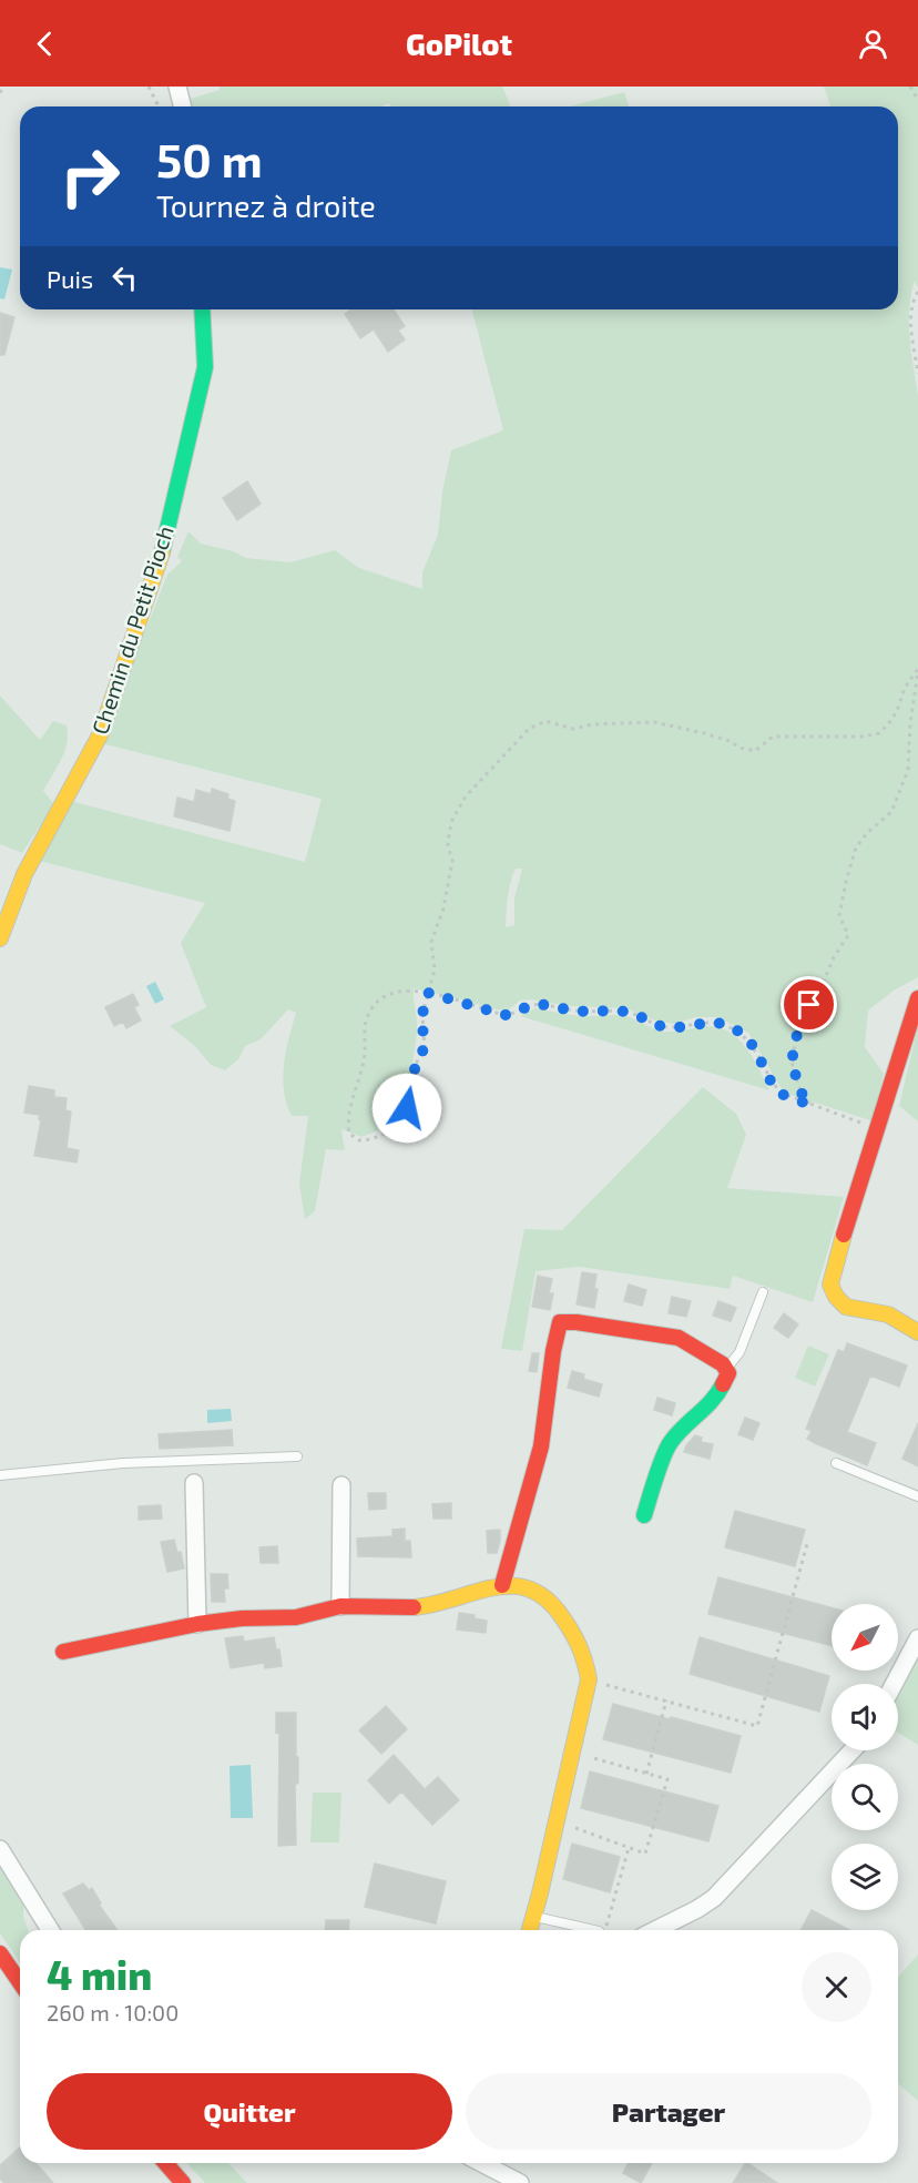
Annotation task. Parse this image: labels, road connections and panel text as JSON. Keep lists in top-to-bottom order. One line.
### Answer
{"streets":{"main road":["Chemin du Petit Pioch"]},"north":"bottom left","page":{"header":"GoPilot","turn":["50 m","Tournez à droite"],"then":"Puis","heading":["4 min","260 m · 10:00"],"buttons":["Quitter","Partager"]}}
